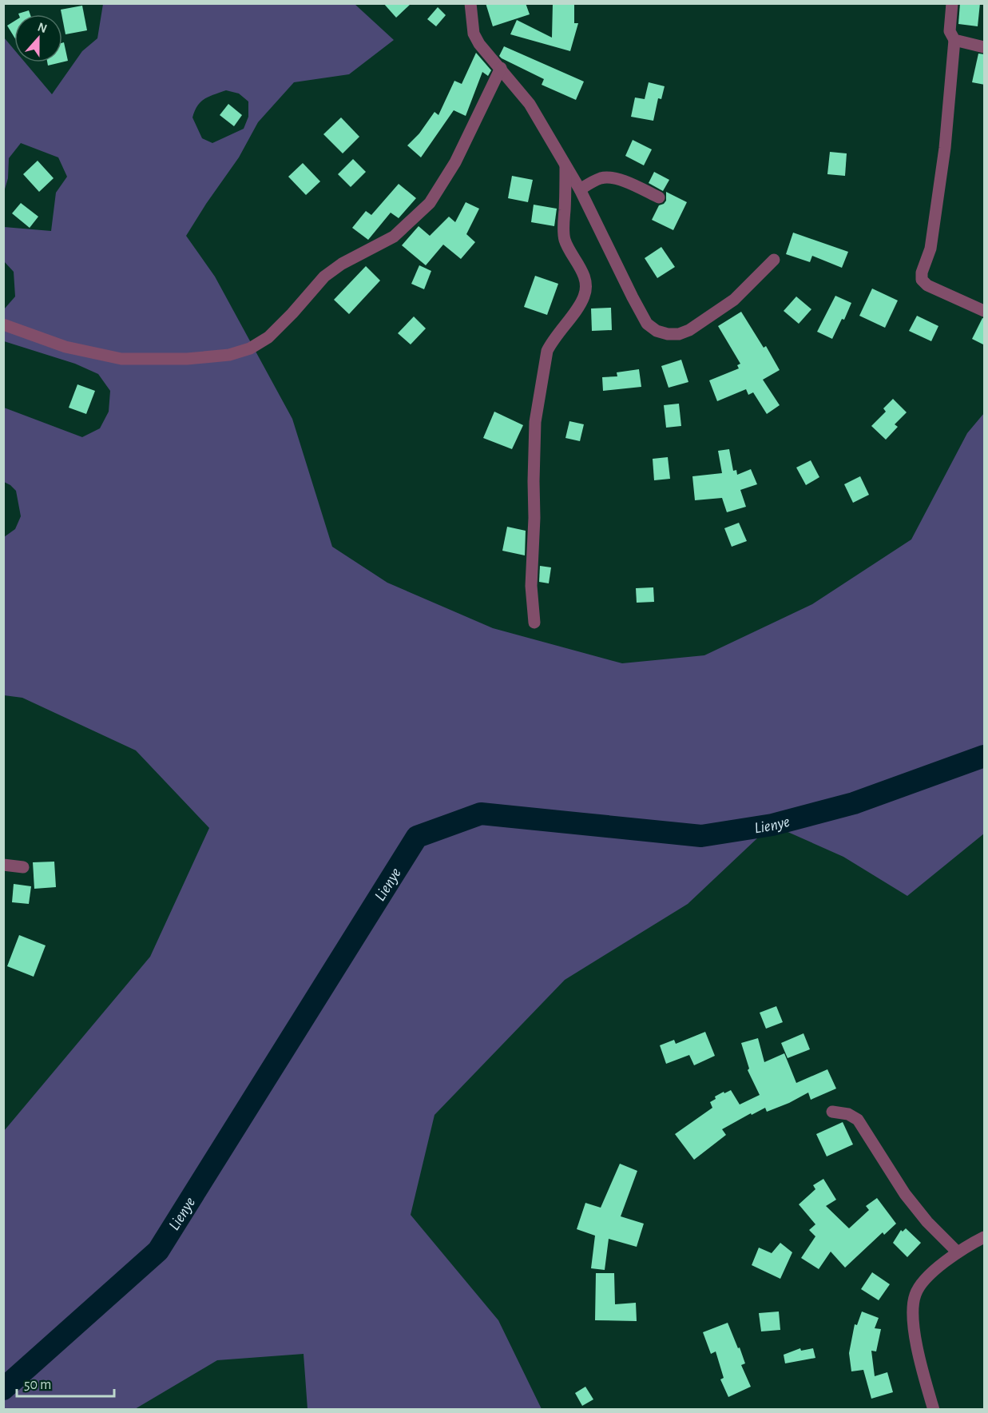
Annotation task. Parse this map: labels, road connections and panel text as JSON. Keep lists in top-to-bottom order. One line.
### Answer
{"water":["Lienye"],"scale_bar":"50 m","north":"top"}
